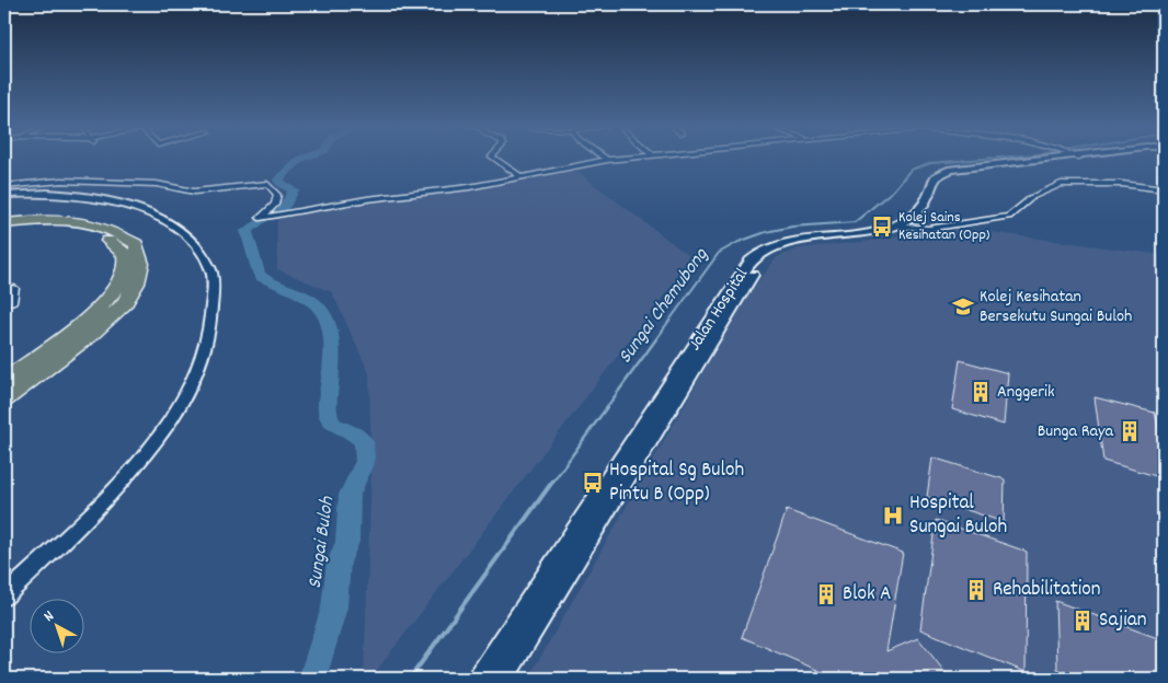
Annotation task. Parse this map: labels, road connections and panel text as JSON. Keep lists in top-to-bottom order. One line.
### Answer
{"streets":{"main road":["Jalan Hospital"]},"water":["Sungai Chemubong","Sungai Buloh"],"places":{"bus stop":["Kolej Sains Kesihatan (Opp)","Hospital Sg Buloh Pintu B (Opp)"],"school or university":["Kolej Kesihatan Bersekutu Sungai Buloh"],"building":["Anggerik","Bunga Raya","Rehabilitation","Blok A","Sajian"],"hospital":["Hospital Sungai Buloh"]},"north":"top left"}
